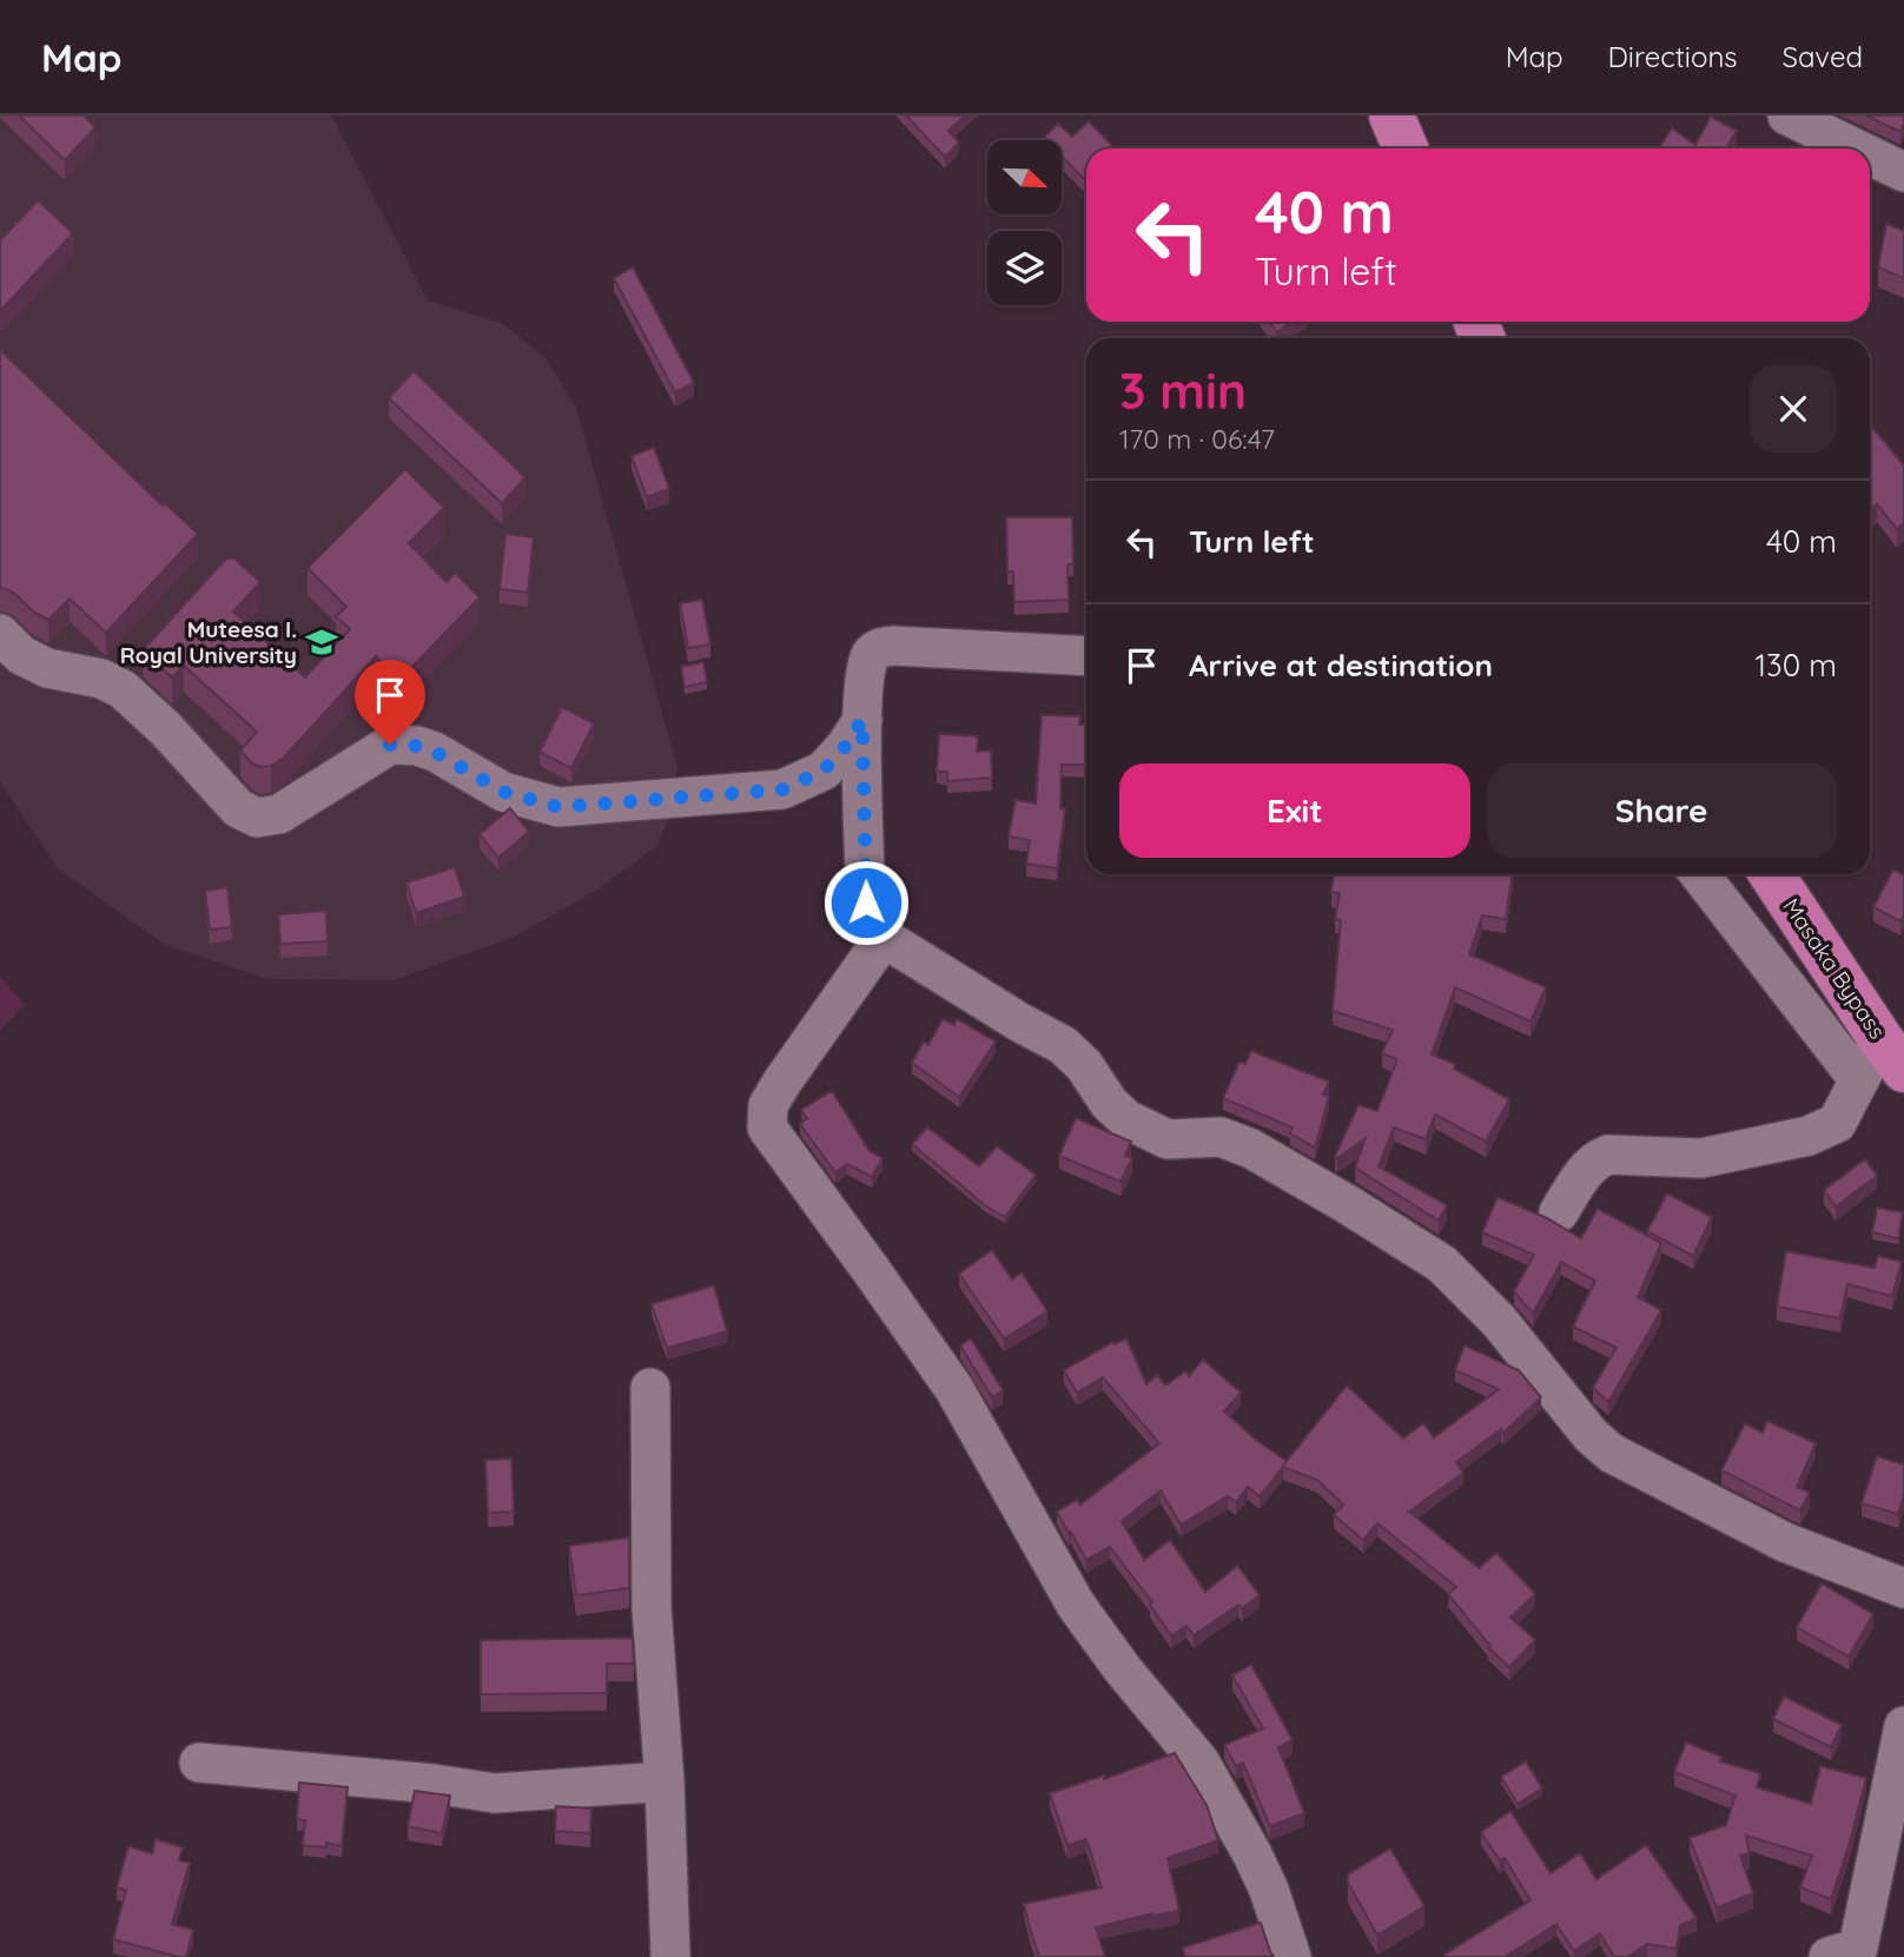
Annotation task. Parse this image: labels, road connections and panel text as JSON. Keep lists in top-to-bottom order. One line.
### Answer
{"streets":{"highway":["Masaka Bypass"]},"places":{"school or university":["Muteesa I. Royal University"]},"north":"bottom right","page":{"header":"Map","nav":["Map","Directions","Saved"],"turn":["40 m","Turn left"],"heading":["3 min","170 m · 06:47"],"list":[{"name":"Turn left","value":"40 m"},{"name":"Arrive at destination","value":"130 m"}],"buttons":["Exit","Share"]}}
